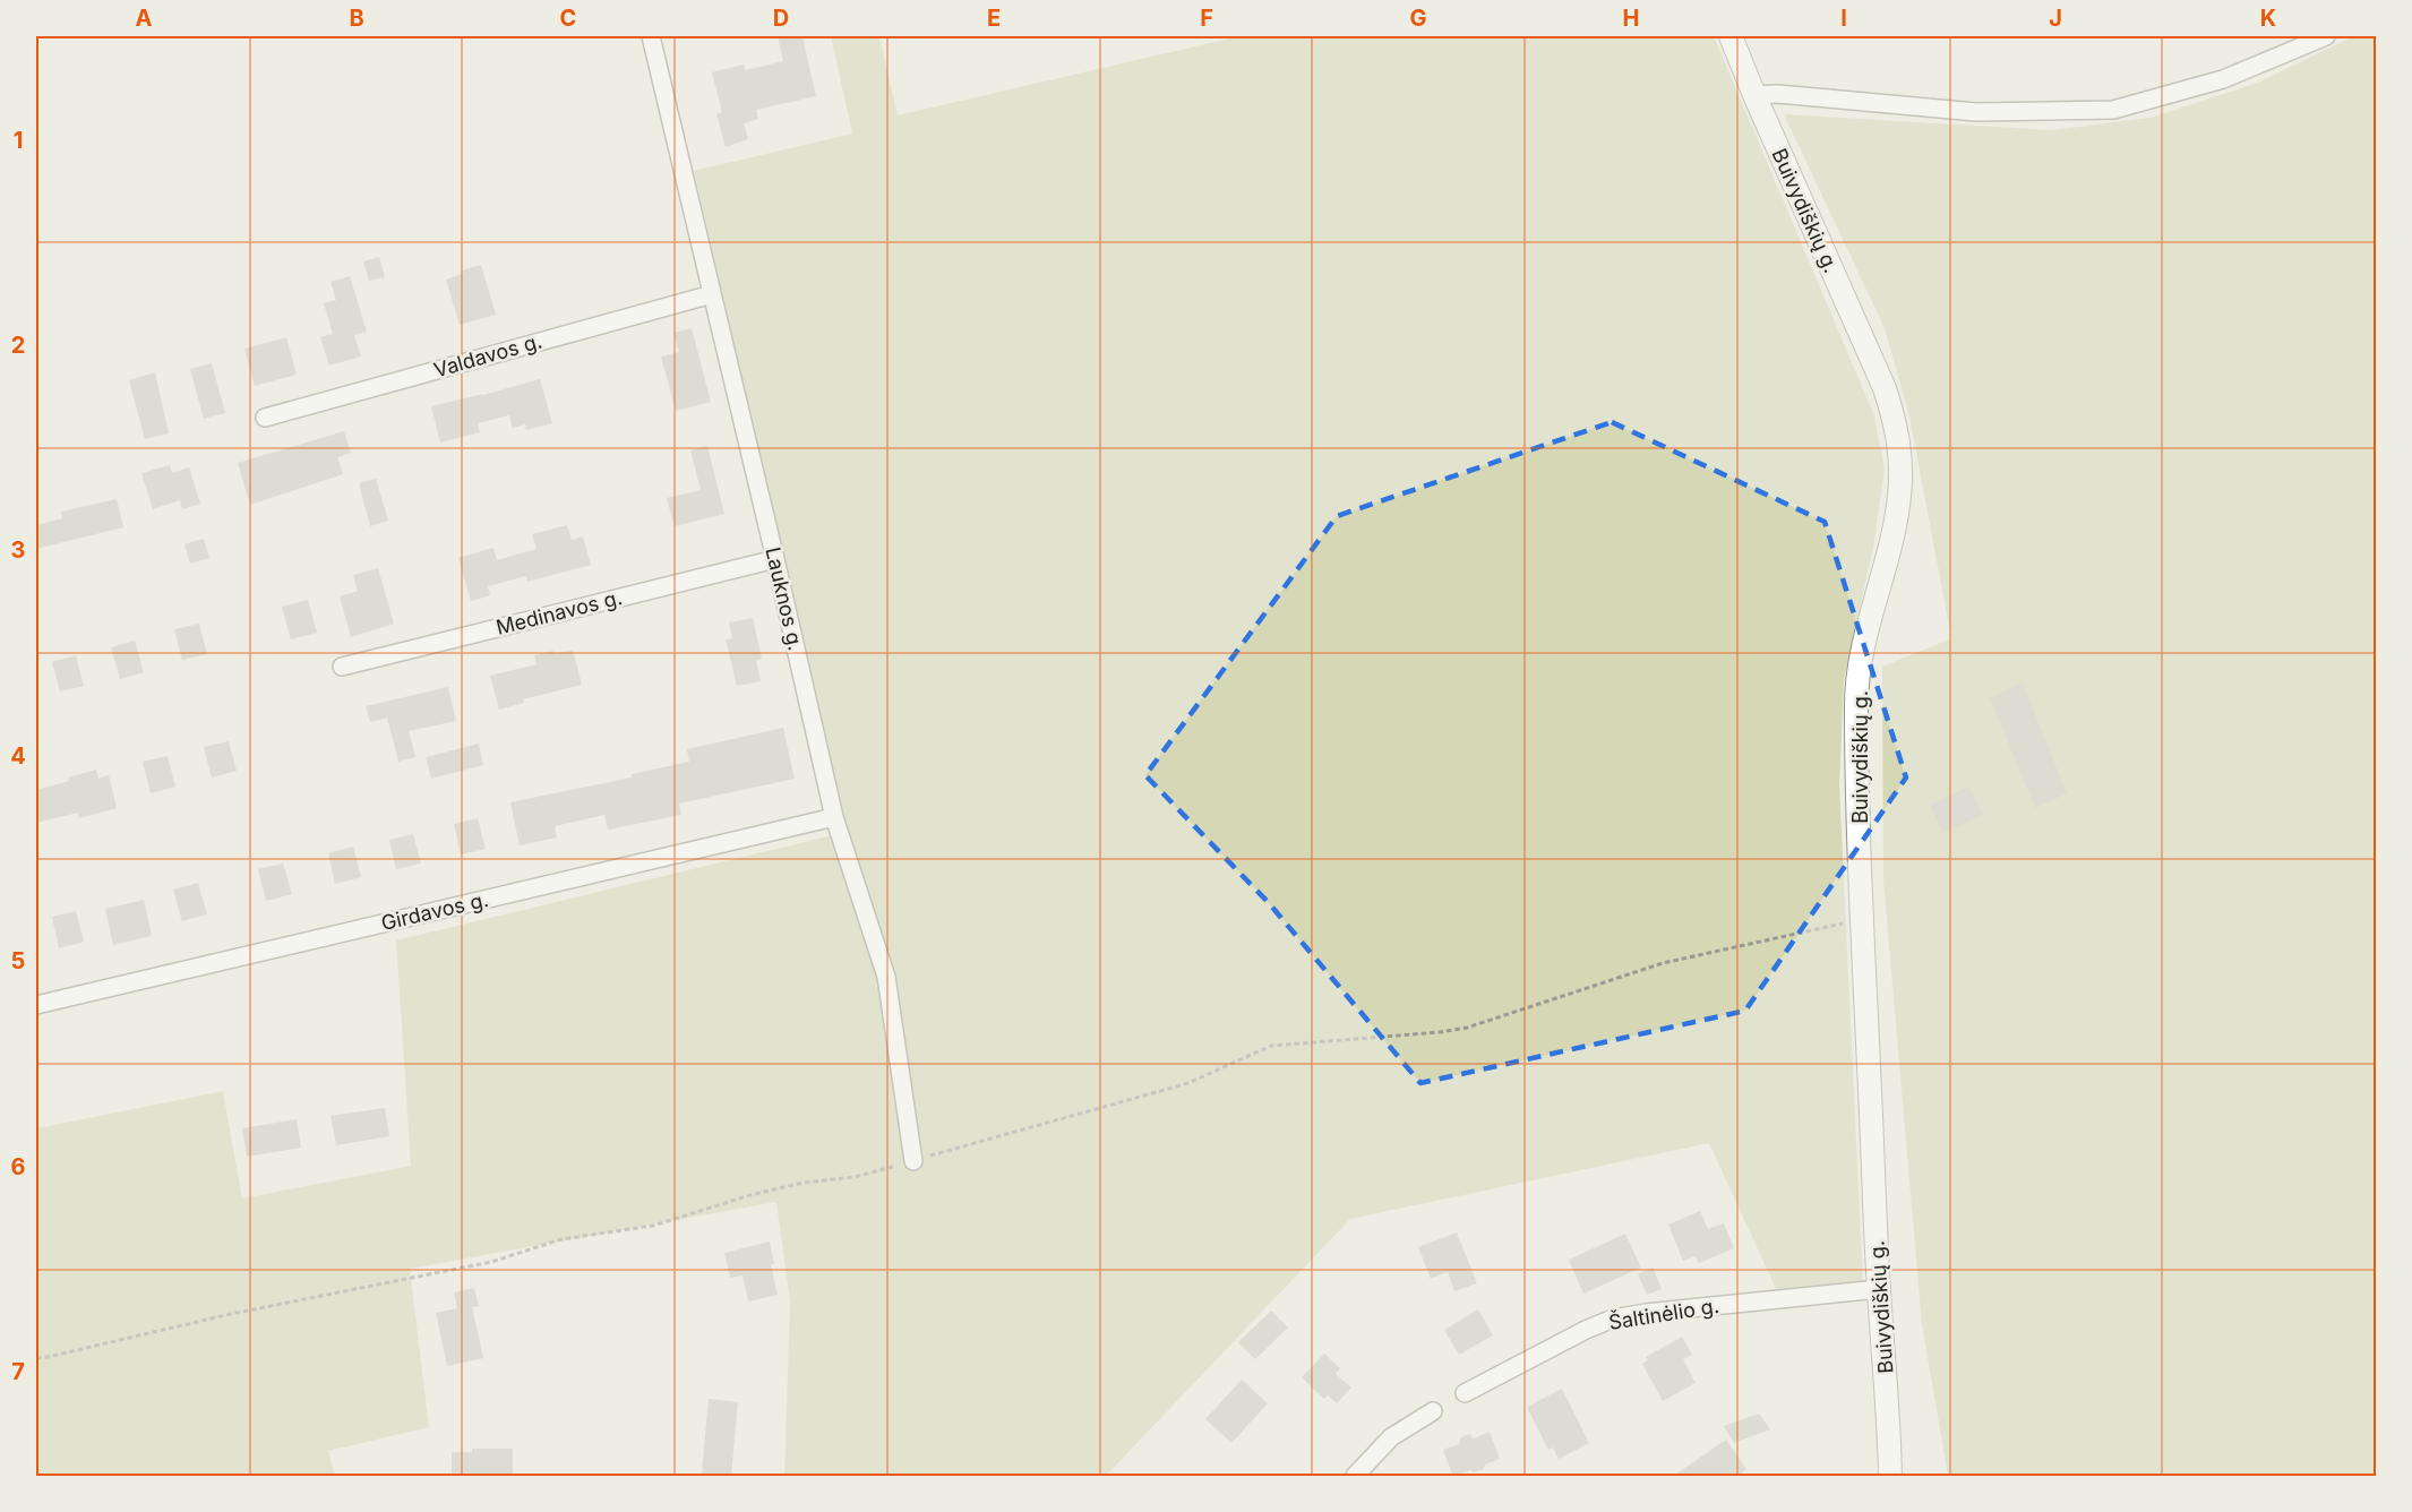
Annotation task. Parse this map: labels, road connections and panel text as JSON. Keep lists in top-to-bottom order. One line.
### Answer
{"streets":{"main road":["Buivydiškių g."],"street":["Valdavos g.","Lauknos g.","Medinavos g.","Girdavos g.","Šaltinėlio g."]},"crossings":[["Buivydiškių g.","Šaltinėlio g."],["Valdavos g.","Lauknos g."],["Lauknos g.","Medinavos g."],["Lauknos g.","Girdavos g."]],"grid":{"columns":["A","B","C","D","E","F","G","H","I","J","K"],"rows":["1","2","3","4","5","6","7"]}}
